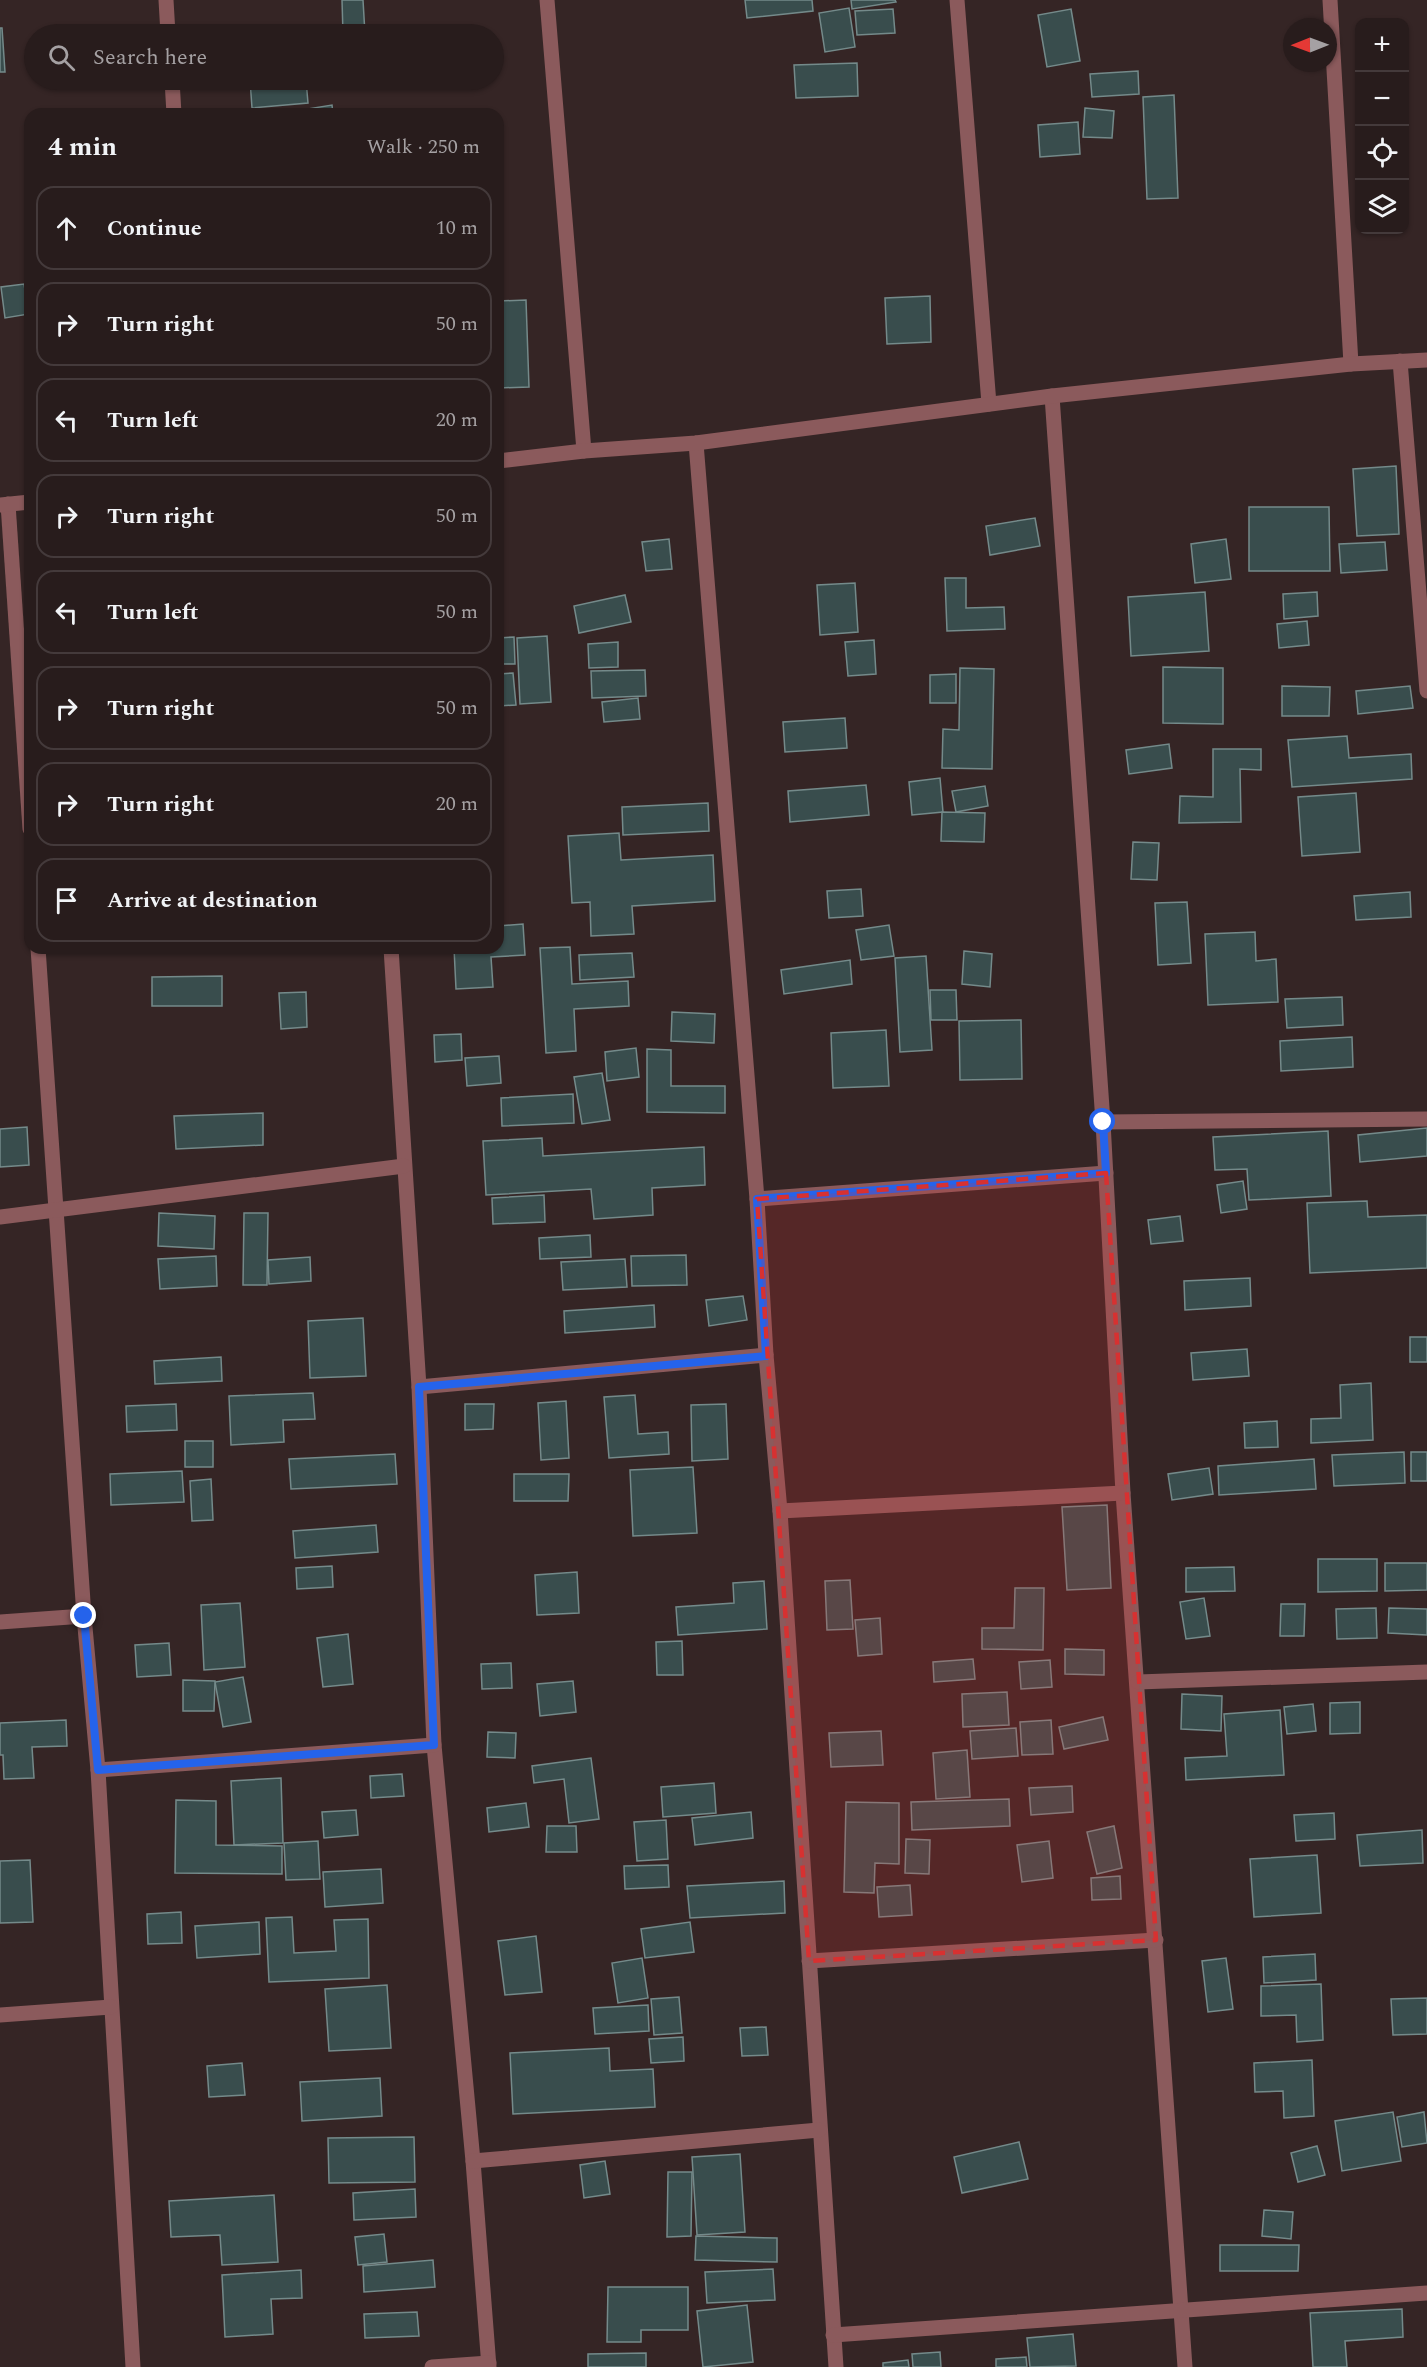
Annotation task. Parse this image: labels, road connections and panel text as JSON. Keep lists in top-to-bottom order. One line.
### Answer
{"north":"left","page":{"map_buttons":["+","−"],"search":"Search here","heading":["4 min","Walk · 250 m"],"list":[["Continue","10 m"],["Turn right","50 m"],["Turn left","20 m"],["Turn right","50 m"],["Turn left","50 m"],["Turn right","50 m"],["Turn right","20 m"],"Arrive at destination"]}}
